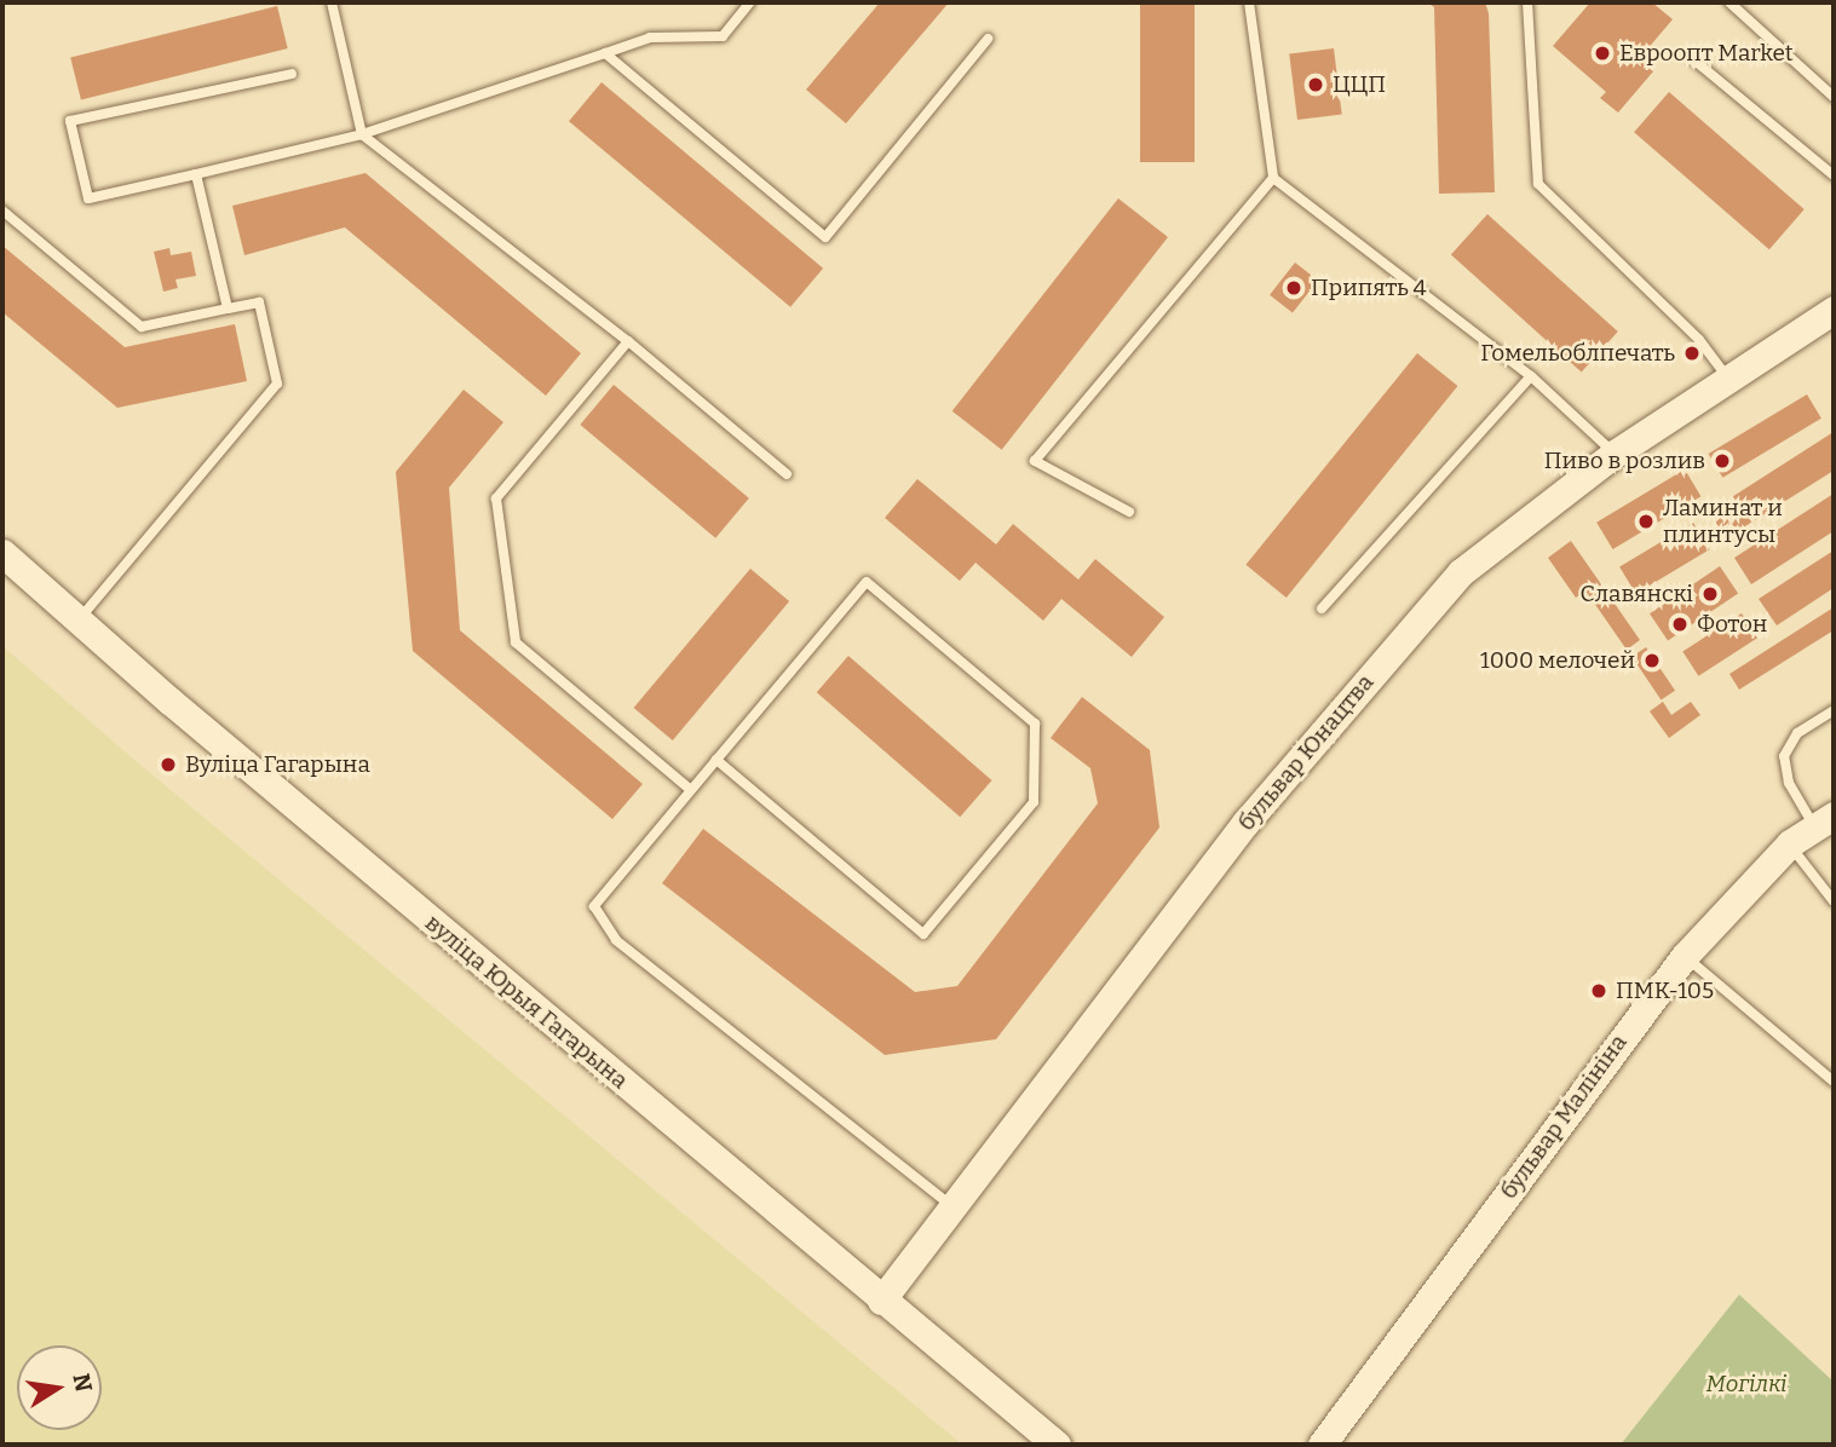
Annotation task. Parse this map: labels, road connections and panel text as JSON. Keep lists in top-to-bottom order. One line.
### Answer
{"streets":{"main road":["бульвар Юнацтва","вуліца Юрыя Гагарына","бульвар Малініна"]},"crossings":[["бульвар Юнацтва","вуліца Юрыя Гагарына"]],"parks":["Могілкі"],"places":["Евроопт Market","ЦЦП","Припять 4","Гомельоблпечать","Пиво в розлив","Ламинат и плинтусы","Славянскі","Фотон","1000 мелочей","Вуліца Гагарына","ПМК-105"],"north":"right"}
